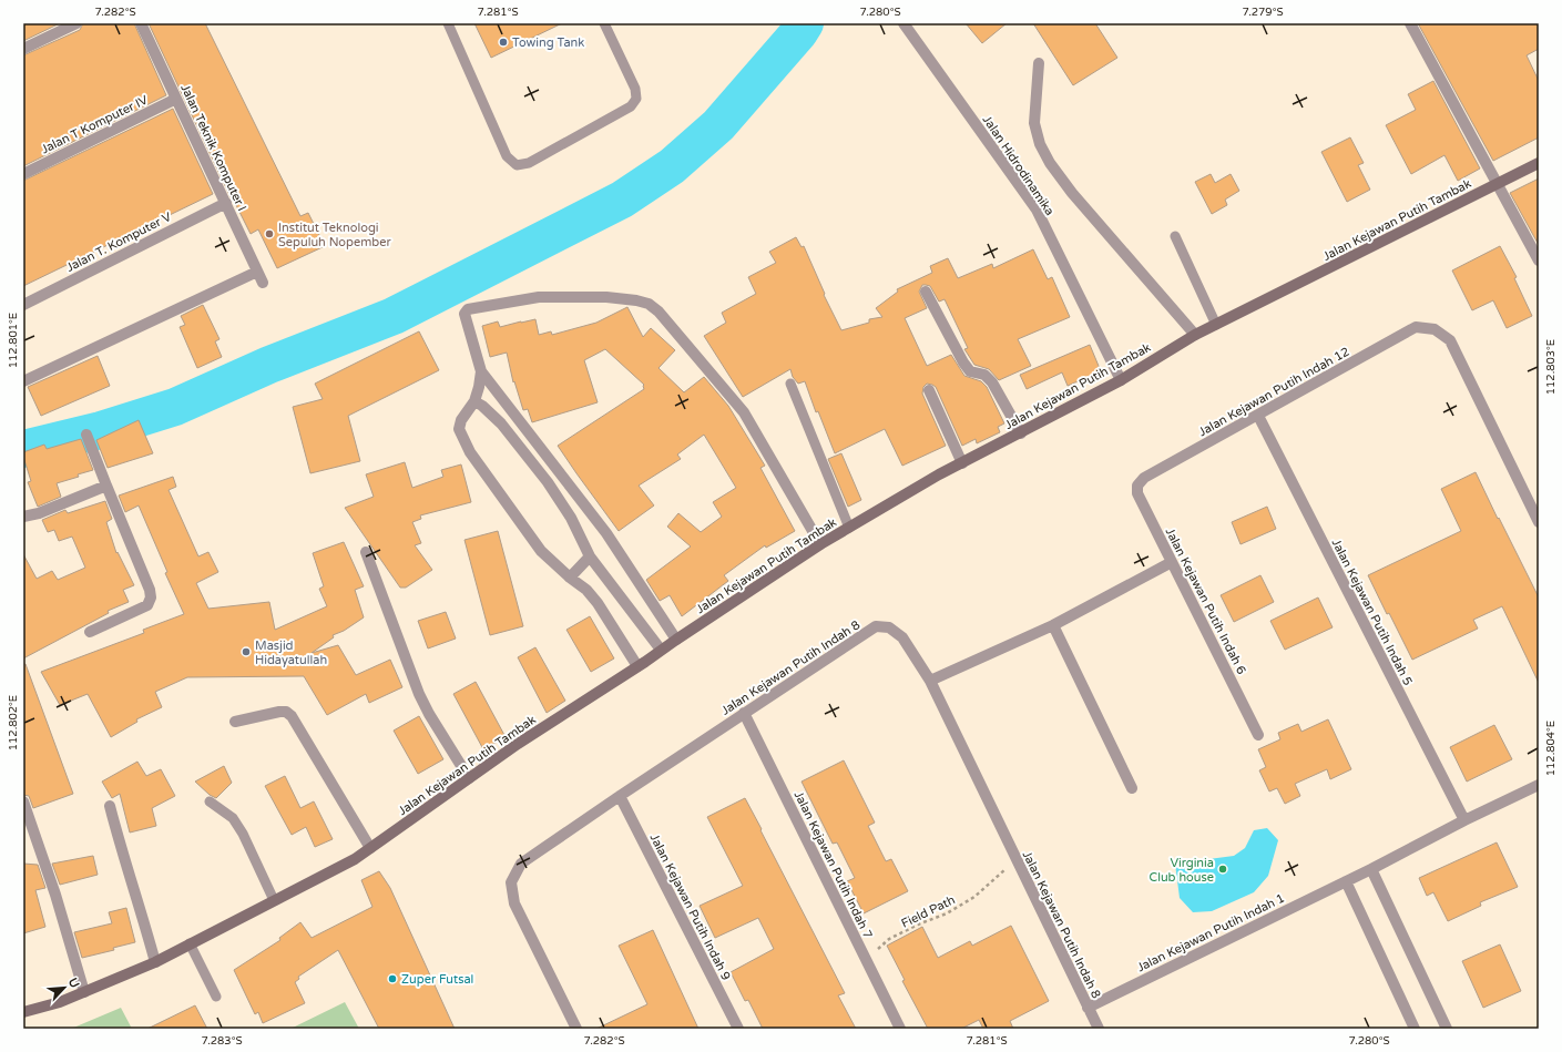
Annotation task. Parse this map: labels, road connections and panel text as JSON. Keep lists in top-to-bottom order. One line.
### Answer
{"streets":{"street":["Jalan T Komputer IV","Jalan Teknik Komputer I","Jalan Hidrodinamika","Jalan Kejawan Putih Tambak","Jalan T. Komputer V","Jalan Kejawan Putih Indah 12","Jalan Kejawan Putih Indah 6","Jalan Kejawan Putih Indah 5","Jalan Kejawan Putih Indah 8","Jalan Kejawan Putih Indah 7","Jalan Kejawan Putih Indah 9","Jalan Kejawan Putih Indah 1"],"path":["Field Path"]},"crossings":[["Jalan T Komputer IV","Jalan Teknik Komputer I"],["Jalan Teknik Komputer I","Jalan T. Komputer V"],["Jalan Hidrodinamika","Jalan Kejawan Putih Tambak"],["Jalan Kejawan Putih Indah 12","Jalan Kejawan Putih Indah 6"],["Jalan Kejawan Putih Indah 12","Jalan Kejawan Putih Indah 5"],["Jalan Kejawan Putih Indah 5","Jalan Kejawan Putih Indah 1"],["Jalan Kejawan Putih Indah 8","Jalan Kejawan Putih Indah 7"],["Jalan Kejawan Putih Indah 8","Jalan Kejawan Putih Indah 9"],["Jalan Kejawan Putih Indah 8","Field Path"],["Jalan Kejawan Putih Indah 8","Jalan Kejawan Putih Indah 1"],["Jalan Kejawan Putih Indah 7","Field Path"]],"places":["Towing Tank","Institut Teknologi Sepuluh Nopember","Masjid Hidayatullah","Virginia Club house","Zuper Futsal"],"north":"top right","coordinates":["7.282°S","7.281°S","7.280°S","7.279°S","112.801°E","112.803°E","112.802°E","112.804°E","7.283°S"]}
